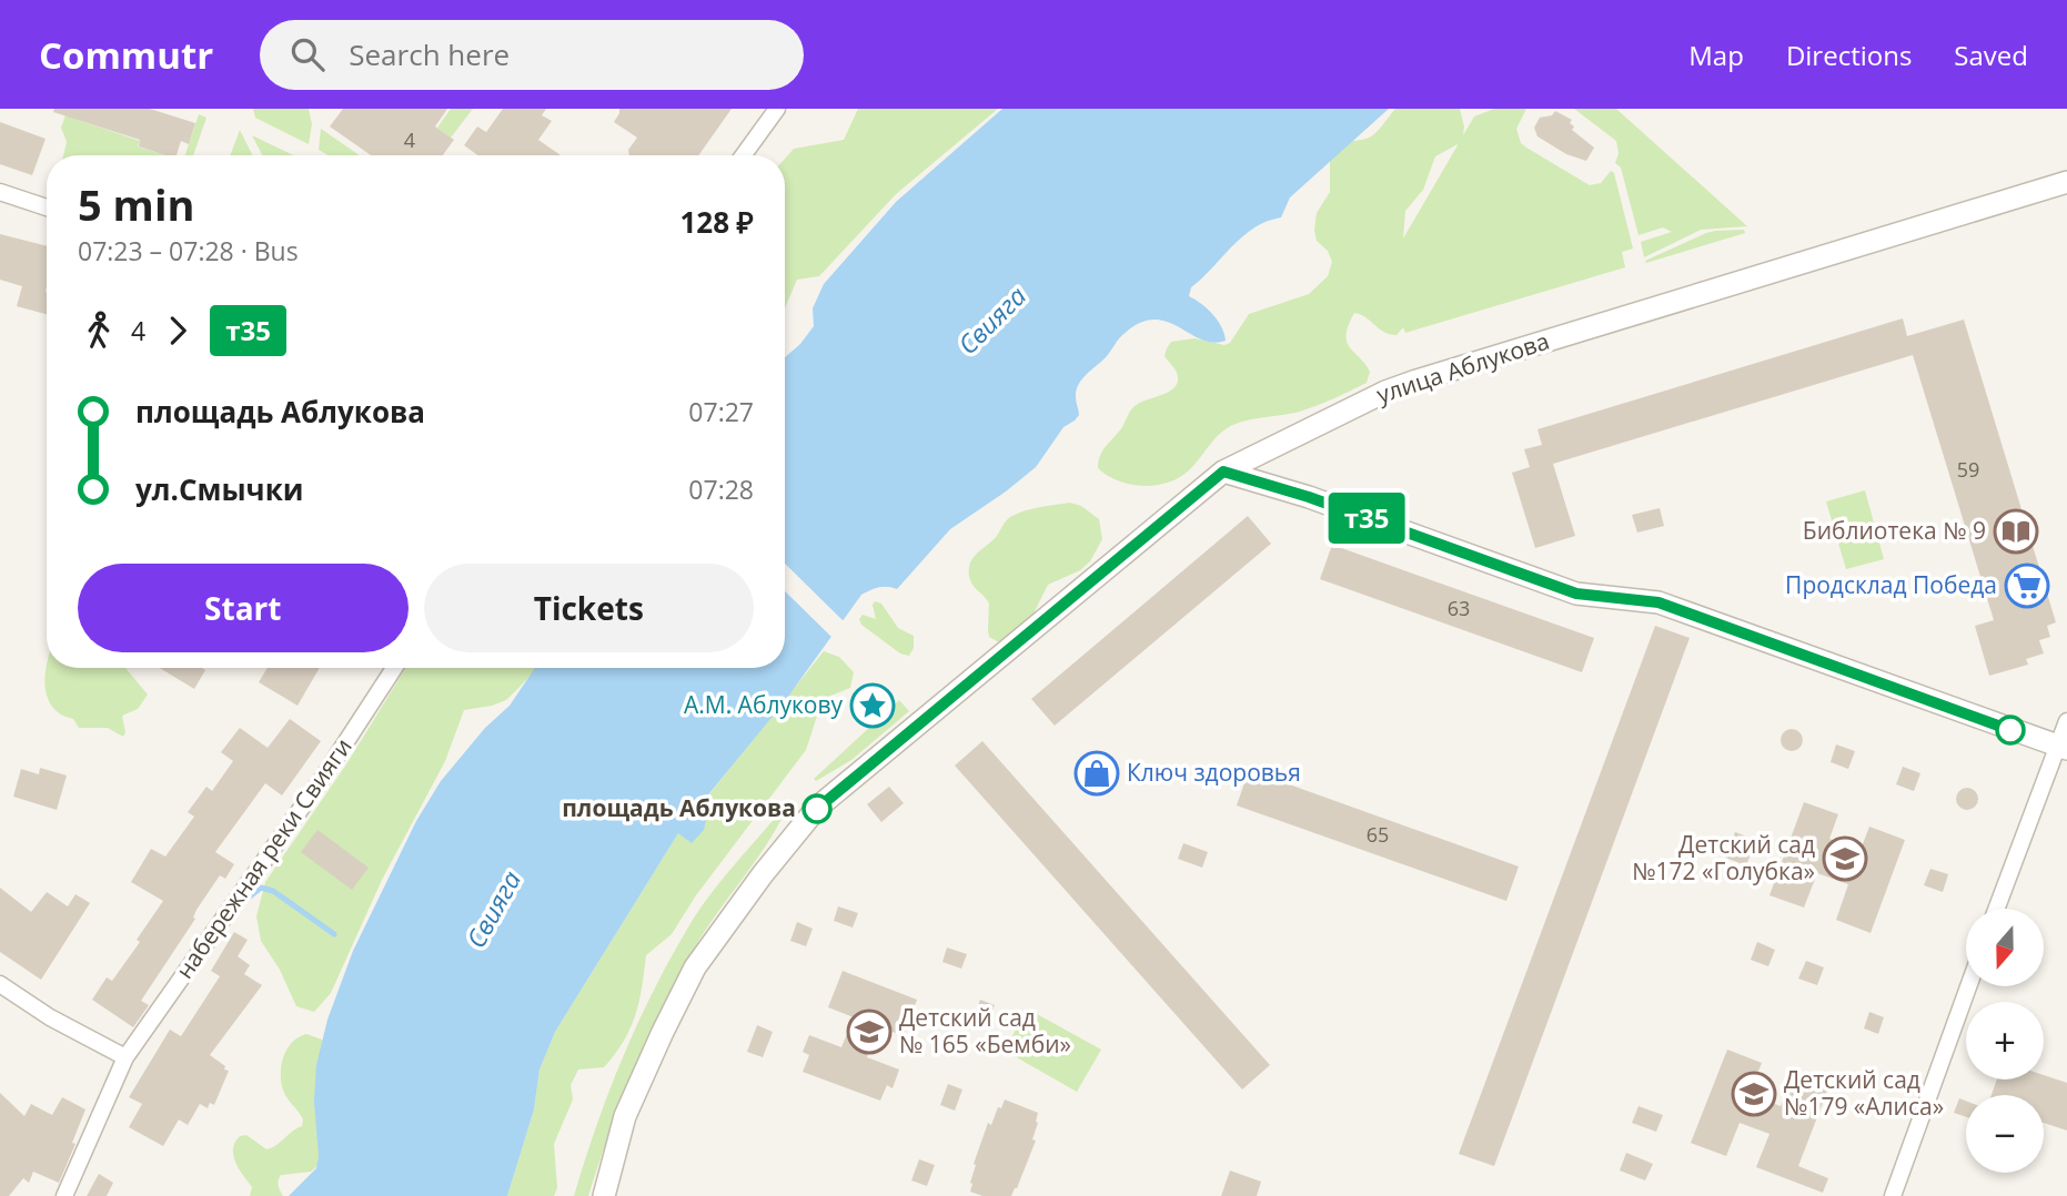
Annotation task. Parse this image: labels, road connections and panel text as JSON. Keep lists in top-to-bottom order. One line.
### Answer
{"streets":{"street":["улица Аблукова","набережная реки Свияги"]},"water":["Свияга"],"places":{"library":["Библиотека № 9"],"supermarket":["Продсклад Победа"],"place":["А.М. Аблукову"],"shop":["Ключ здоровья"],"other":["площадь Аблукова"],"school or university":["Детский сад №172 «Голубка»","Детский сад № 165 «Бемби»","Детский сад №179 «Алиса»"]},"lines":["bus line т35"],"house_numbers":["4","59","63","65"],"north":"bottom","page":{"header":"Commutr","search":"Search here","nav":["Map","Directions","Saved"],"on_map":"т35","heading":["5 min","07:23 – 07:28 · Bus","128 ₽"],"legs":["4","т35"],"list":[{"name":"площадь Аблукова","value":"07:27"},{"name":"ул.Смычки","value":"07:28"}],"buttons":["Start","Tickets"],"map_buttons":["+","−"]}}
